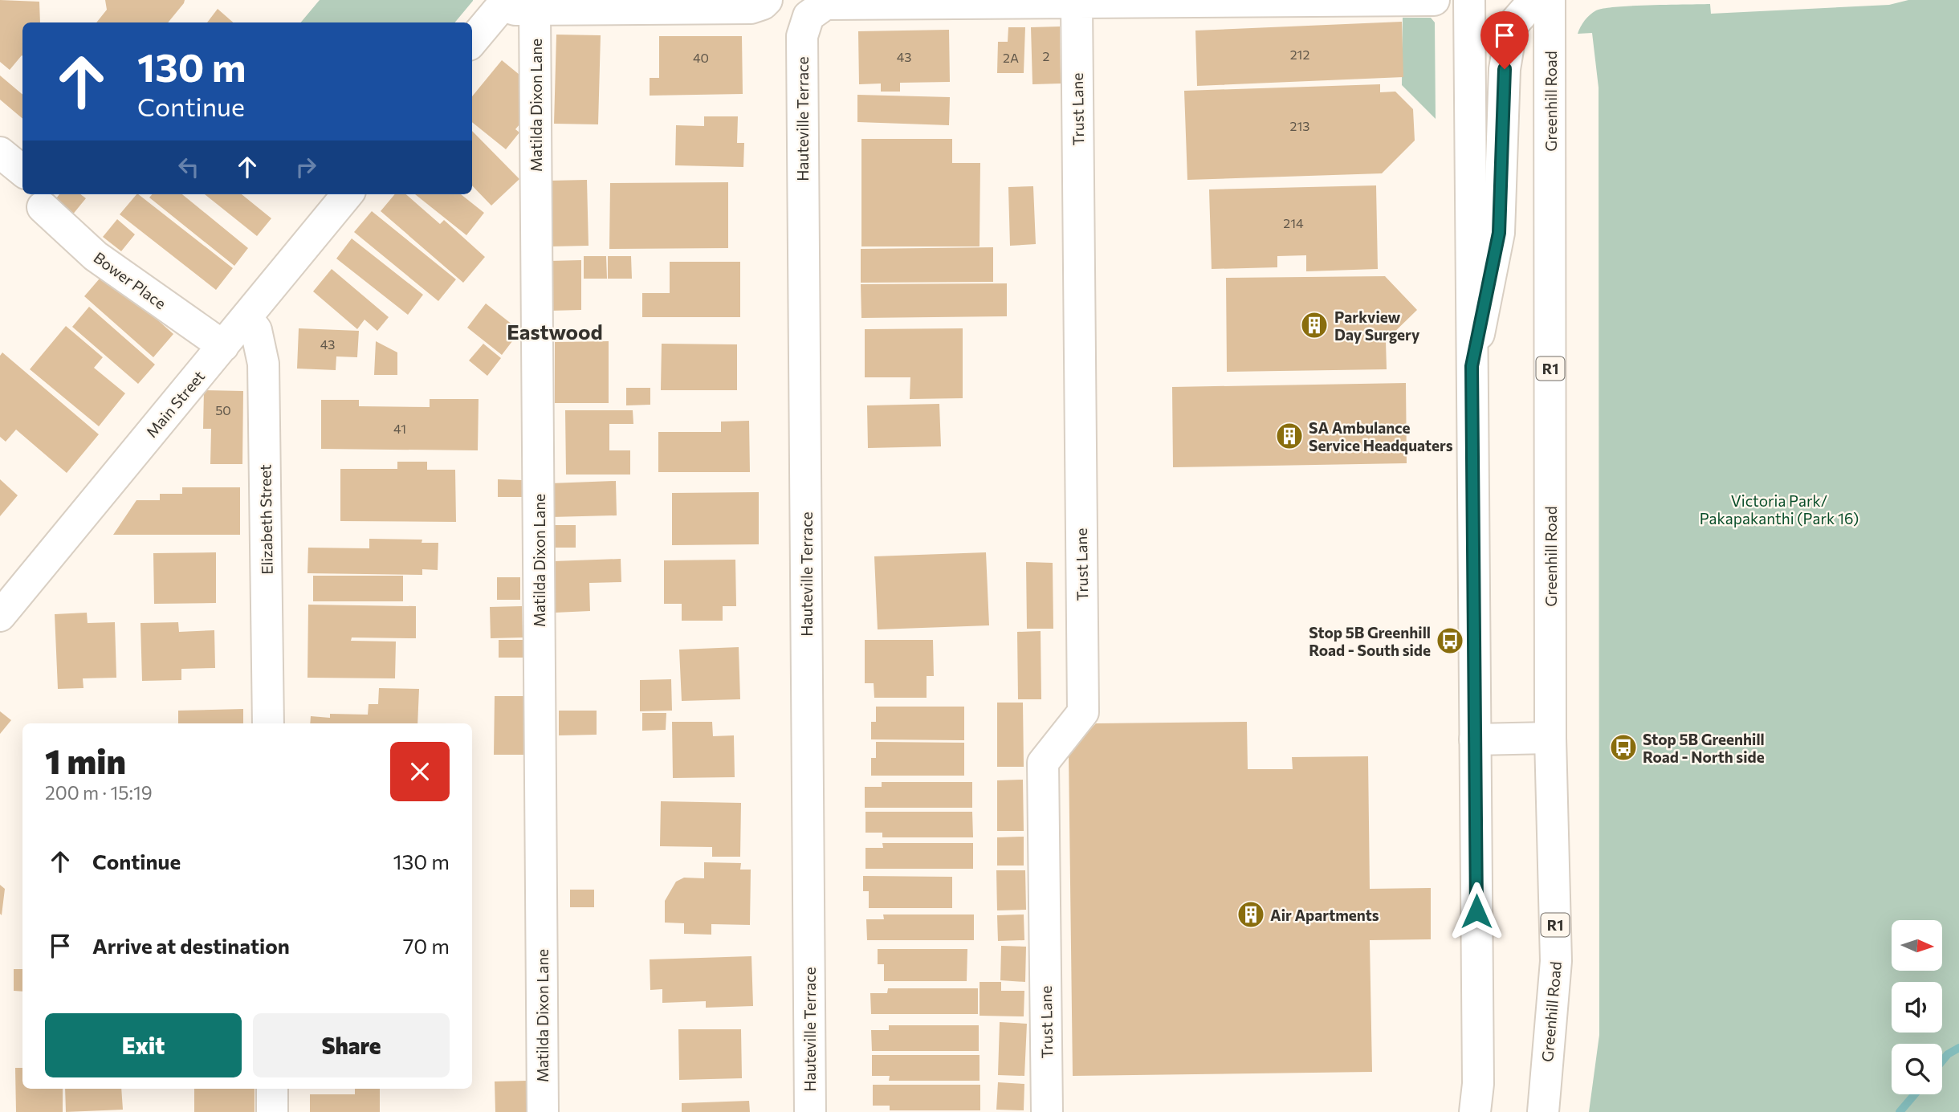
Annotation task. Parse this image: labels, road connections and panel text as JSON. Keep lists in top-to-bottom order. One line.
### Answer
{"streets":{"main road":["Greenhill Road","Matilda Dixon Lane","Trust Lane","Hauteville Terrace","Bower Place","R1","Main Street","Elizabeth Street"]},"crossings":[["Bower Place","Main Street"],["Main Street","Elizabeth Street"]],"districts":["Eastwood"],"parks":["Victoria Park/ Pakapakanthi (Park 16)"],"places":{"building":["Parkview Day Surgery","SA Ambulance Service Headquaters","Air Apartments"],"bus stop":["Stop 5B Greenhill Road - South side","Stop 5B Greenhill Road - North side"]},"house_numbers":["212","2","43","40","2A","213","214","43","50","41"],"north":"right","page":{"turn":["130 m","Continue"],"heading":["1 min","200 m · 15:19"],"list":[{"name":"Continue","value":"130 m"},{"name":"Arrive at destination","value":"70 m"}],"buttons":["Exit","Share"]}}
